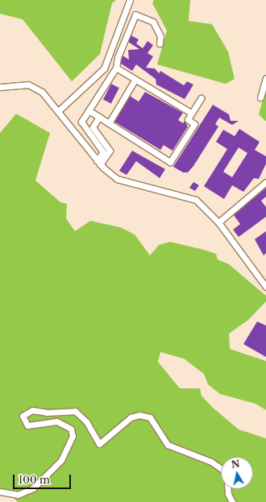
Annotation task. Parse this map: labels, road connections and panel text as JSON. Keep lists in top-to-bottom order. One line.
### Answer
{"scale_bar":"100 m","north":"top"}
